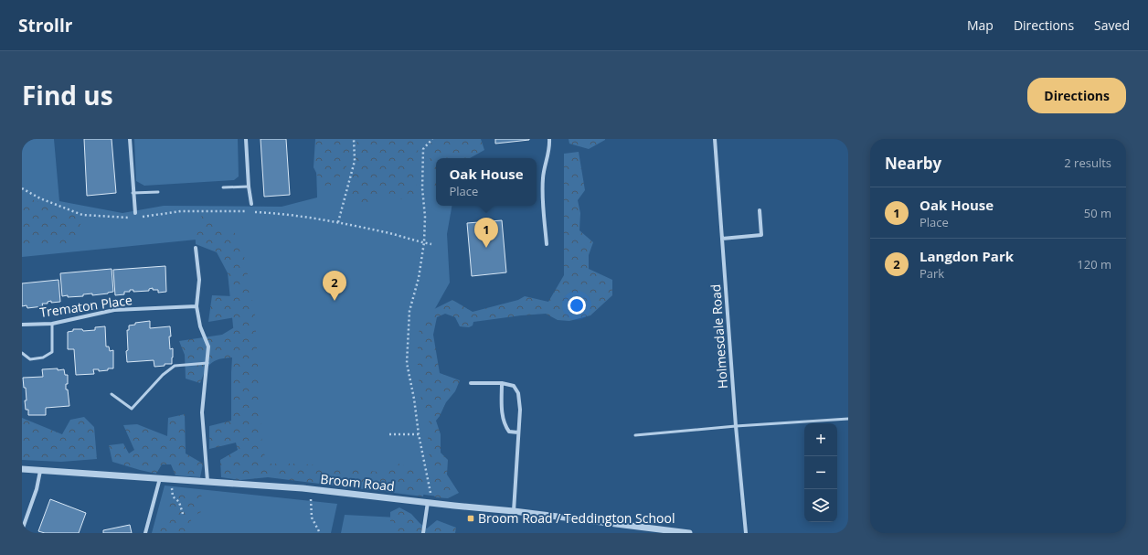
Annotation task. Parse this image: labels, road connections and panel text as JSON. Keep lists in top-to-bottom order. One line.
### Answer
{"streets":{"street":["Trematon Place","Holmesdale Road","Broom Road"]},"places":{"transit":["Broom Road / Teddington School"]},"page":{"header":"Strollr","nav":["Map","Directions","Saved"],"title":"Find us","buttons":"Directions","heading":["Nearby","2 results"],"popup":["Oak House","Place"],"list":[{"mark":"1","name":"Oak House","note":"Place","value":"50 m"},{"mark":"2","name":"Langdon Park","note":"Park","value":"120 m"}],"pins":["1","2"],"map_buttons":["+","−"]}}
